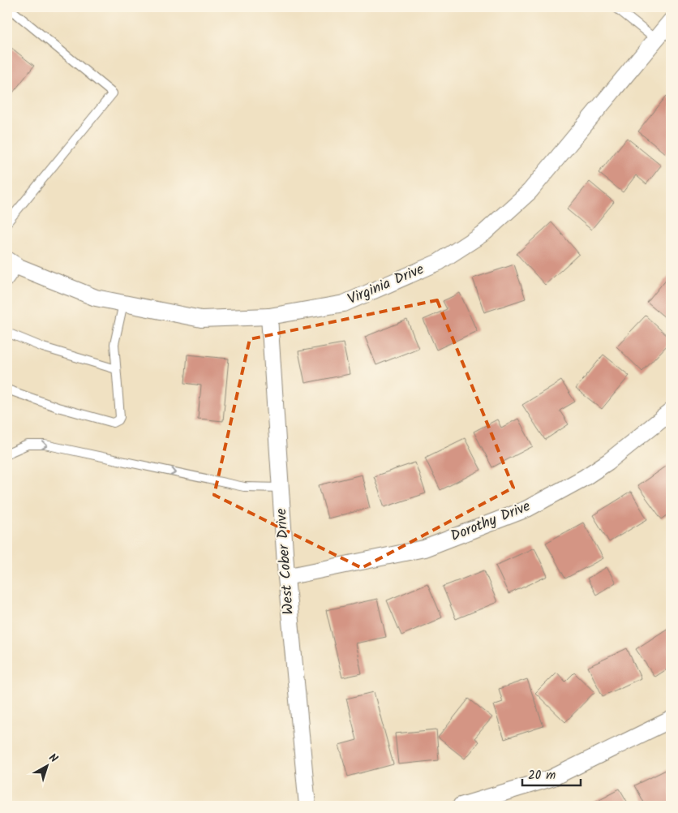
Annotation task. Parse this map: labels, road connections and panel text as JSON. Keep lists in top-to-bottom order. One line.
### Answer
{"streets":{"street":["Virginia Drive","Dorothy Drive","West Cober Drive"]},"crossings":[["Virginia Drive","West Cober Drive"],["Dorothy Drive","West Cober Drive"]],"scale_bar":"20 m","north":"top right"}
